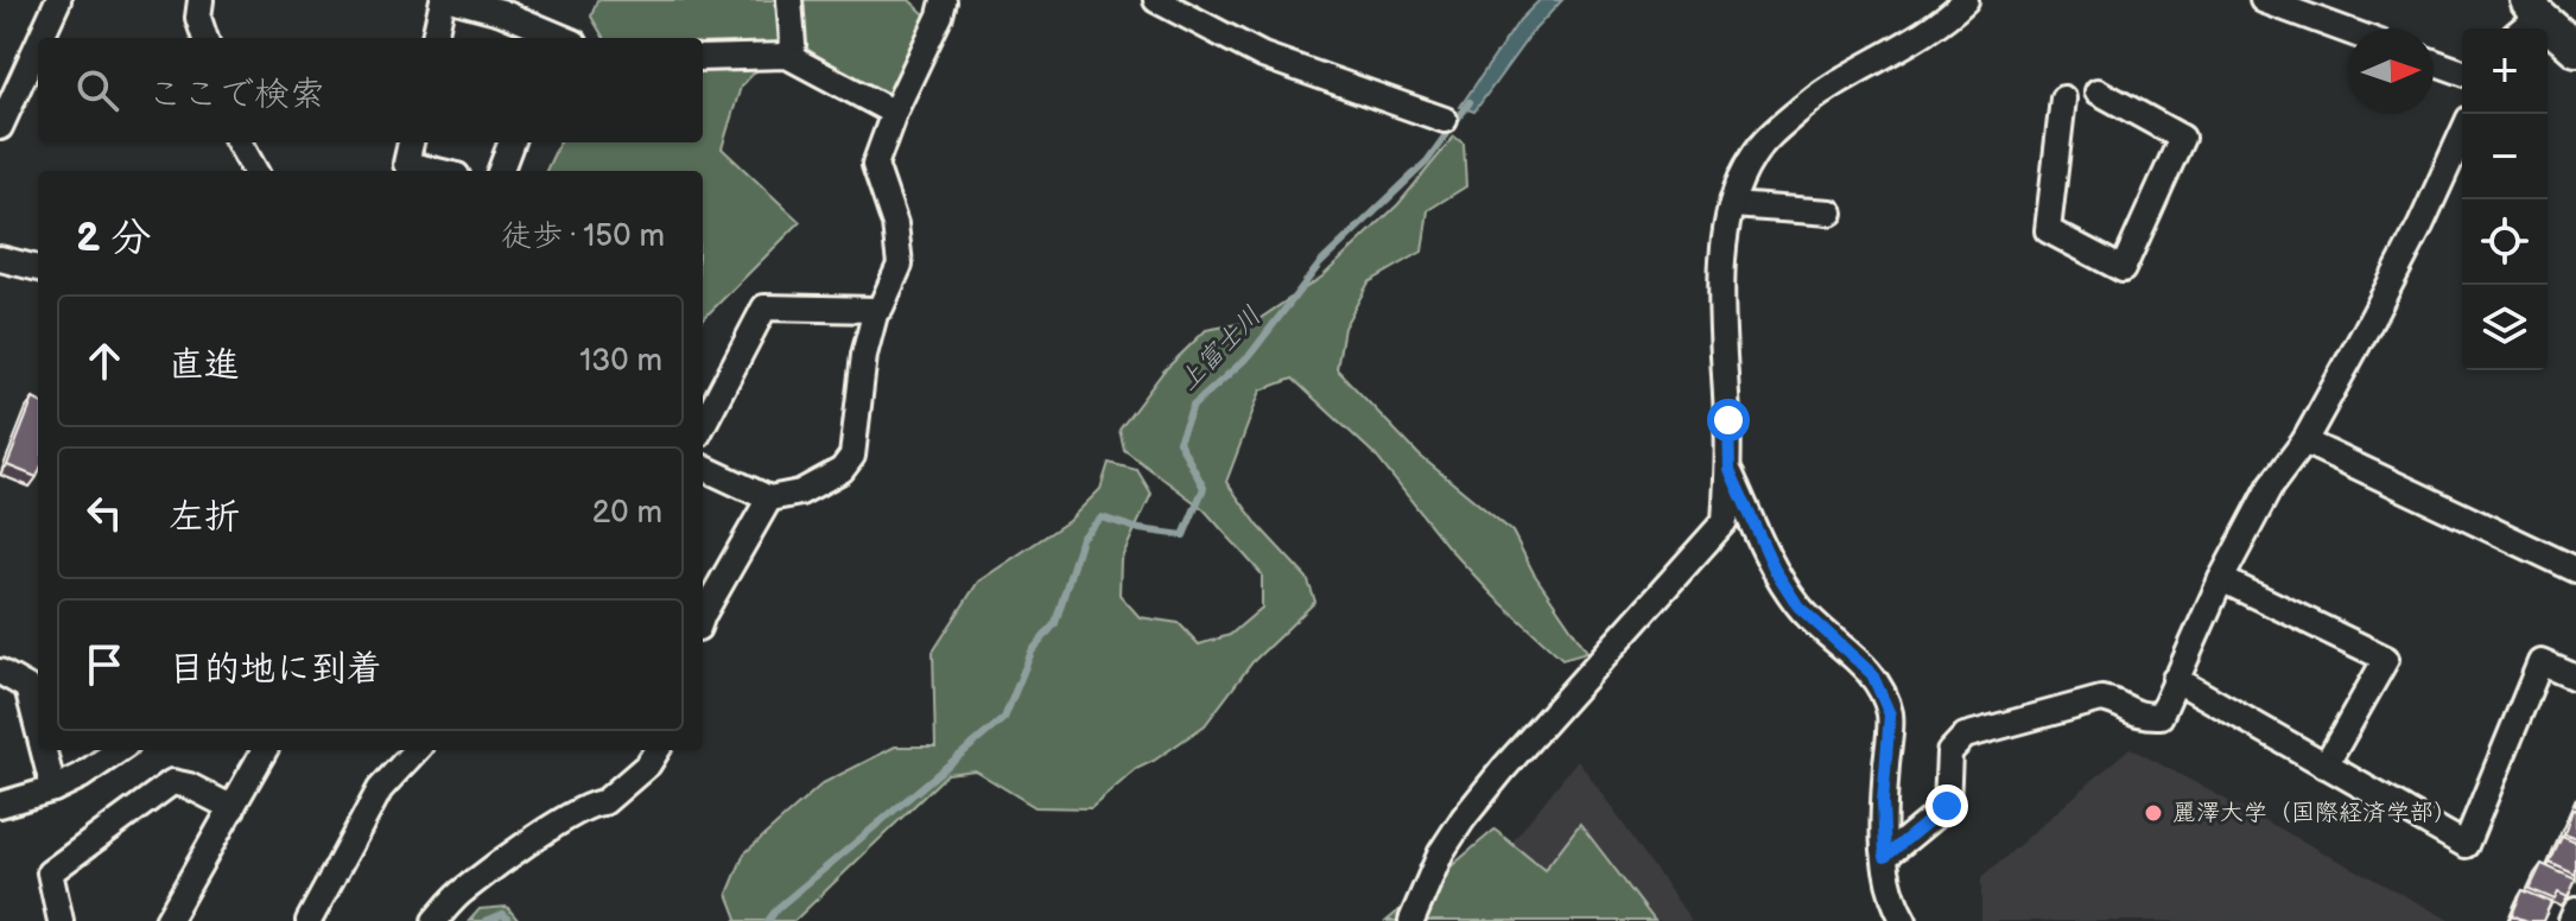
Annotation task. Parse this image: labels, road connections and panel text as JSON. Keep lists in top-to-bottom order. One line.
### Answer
{"water":["上富士川"],"places":["麗澤大学（国際経済学部）"],"north":"right","page":{"map_buttons":["+","−"],"search":"ここで検索","heading":["2 分","徒歩 · 150 m"],"list":[["直進","130 m"],["左折","20 m"],"目的地に到着"]}}
